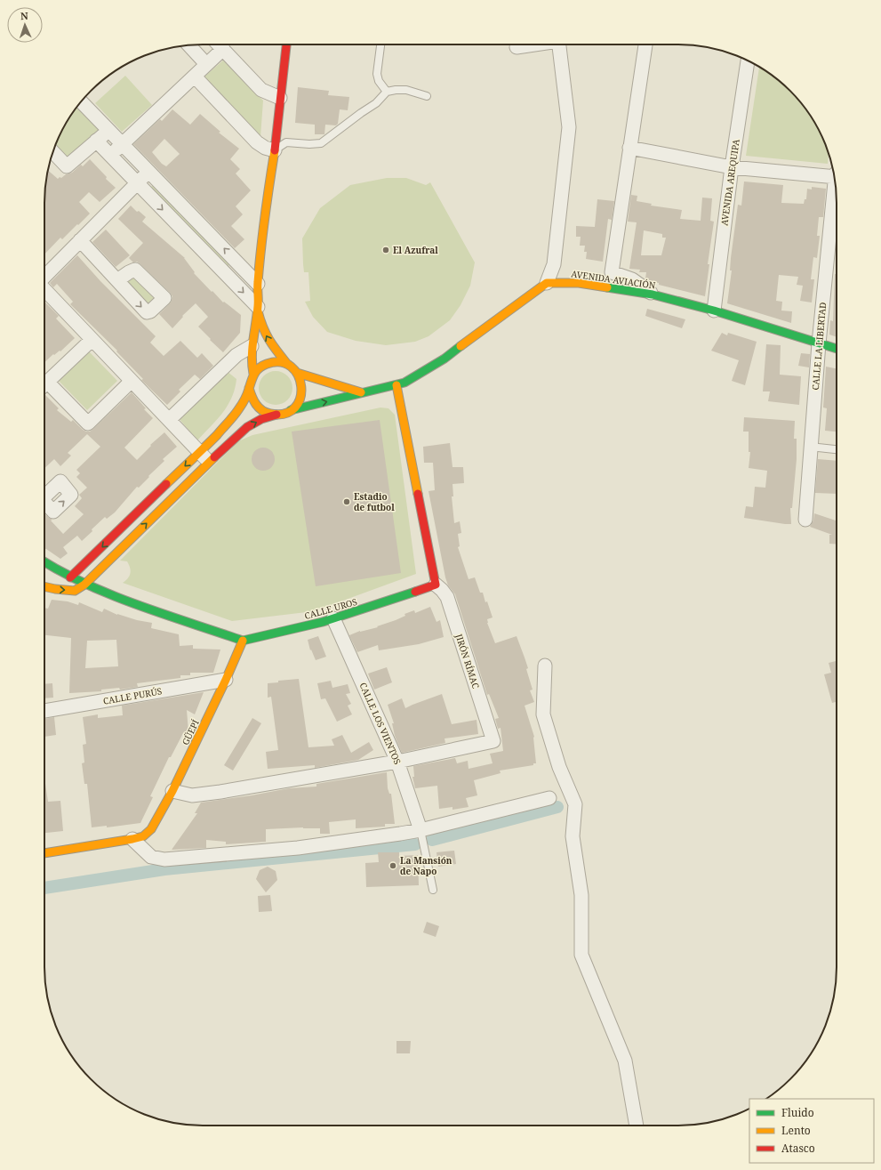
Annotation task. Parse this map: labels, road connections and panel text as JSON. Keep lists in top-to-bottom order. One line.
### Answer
{"streets":{"street":["AVENIDA AREQUIPA","AVENIDA AVIACIÓN","CALLE LA LIBERTAD","CALLE UROS","JIRÓN RÍMAC","CALLE PURÚS","CALLE LOS VIENTOS","GÜEPÍ"]},"crossings":[["AVENIDA AREQUIPA","AVENIDA AVIACIÓN"],["AVENIDA AVIACIÓN","CALLE LA LIBERTAD"],["CALLE UROS","JIRÓN RÍMAC"],["CALLE UROS","CALLE LOS VIENTOS"],["CALLE UROS","GÜEPÍ"],["JIRÓN RÍMAC","CALLE LOS VIENTOS"],["CALLE PURÚS","GÜEPÍ"]],"places":["El Azufral","Estadio de futbol","La Mansión de Napo"],"legend":["Fluido","Lento","Atasco"],"north":"top"}
